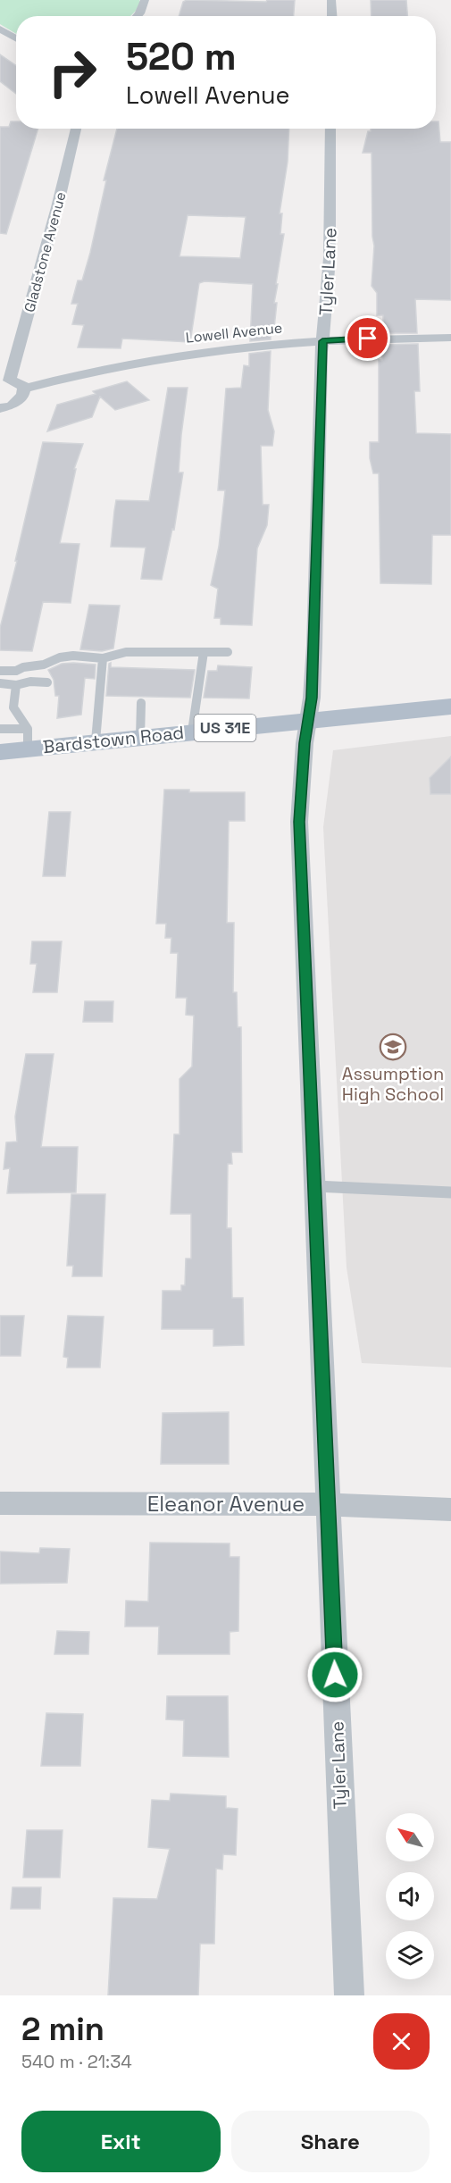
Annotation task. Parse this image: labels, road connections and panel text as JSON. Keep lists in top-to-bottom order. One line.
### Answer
{"streets":{"main road":["US 31E","Bardstown Road"],"street":["Gladstone Avenue","Tyler Lane","Lowell Avenue","Eleanor Avenue"]},"crossings":[["Tyler Lane","Lowell Avenue"],["Tyler Lane","Bardstown Road"],["Tyler Lane","Eleanor Avenue"]],"places":{"school or university":["Assumption High School"]},"north":"top left","page":{"turn":["520 m","Lowell Avenue"],"heading":["2 min","540 m · 21:34"],"buttons":["Exit","Share"]}}
